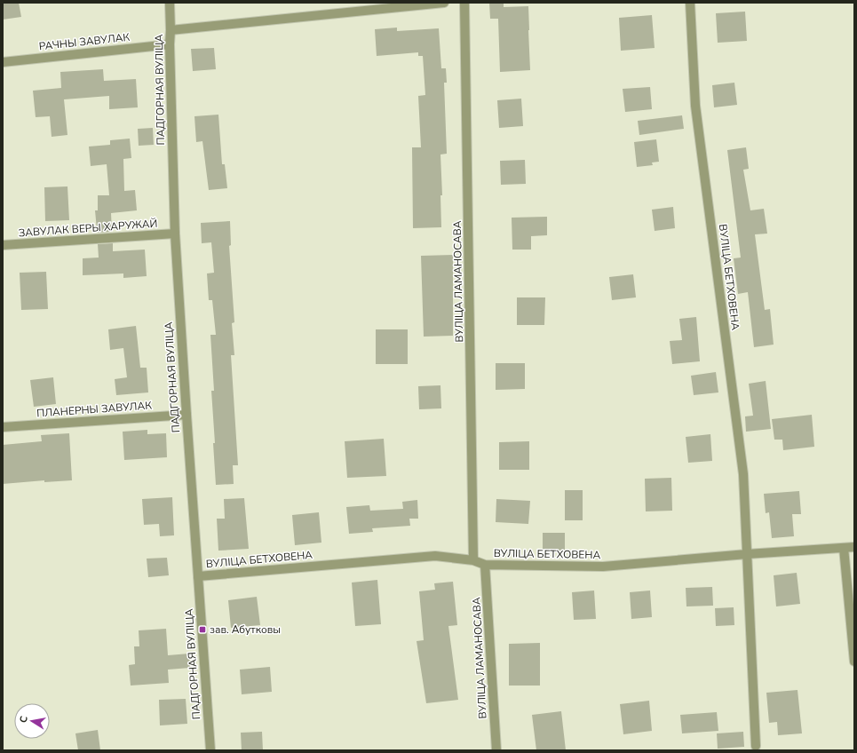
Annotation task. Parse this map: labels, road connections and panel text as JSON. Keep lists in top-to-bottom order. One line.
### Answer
{"streets":{"street":["РАЧНЫ ЗАВУЛАК","ПАДГОРНАЯ ВУЛІЦА","ЗАВУЛАК ВЕРЫ ХАРУЖАЙ","ВУЛІЦА БЕТХОВЕНА","ВУЛІЦА ЛАМАНОСАВА","ПЛАНЕРНЫ ЗАВУЛАК"]},"crossings":[["РАЧНЫ ЗАВУЛАК","ПАДГОРНАЯ ВУЛІЦА"],["ПАДГОРНАЯ ВУЛІЦА","ЗАВУЛАК ВЕРЫ ХАРУЖАЙ"],["ПАДГОРНАЯ ВУЛІЦА","ВУЛІЦА БЕТХОВЕНА"],["ПАДГОРНАЯ ВУЛІЦА","ПЛАНЕРНЫ ЗАВУЛАК"],["ВУЛІЦА БЕТХОВЕНА","ВУЛІЦА ЛАМАНОСАВА"]],"places":{"transit":["зав. Абутковы"]},"north":"left"}
